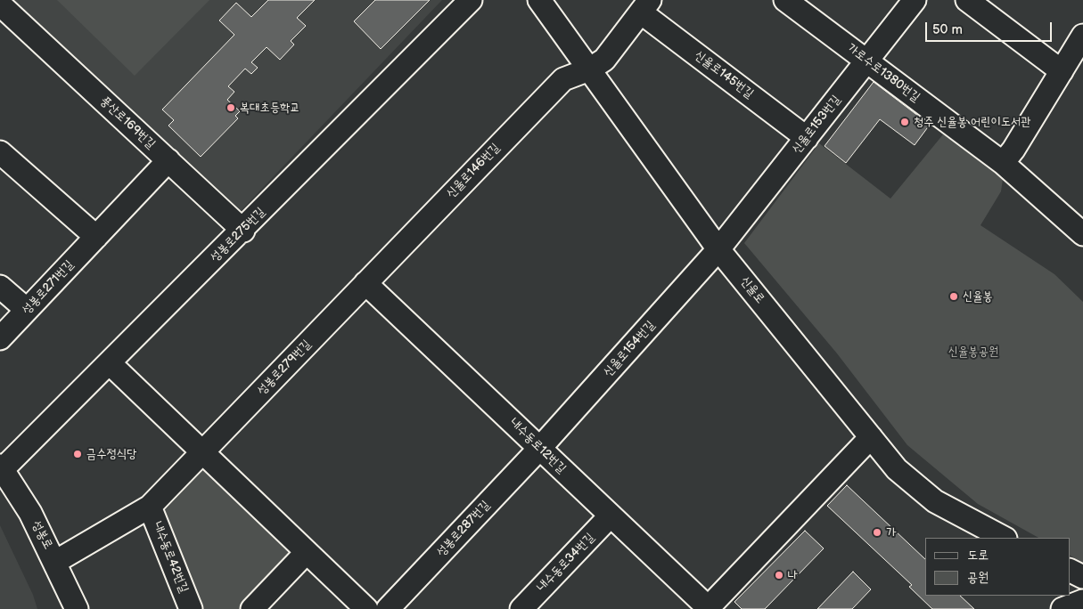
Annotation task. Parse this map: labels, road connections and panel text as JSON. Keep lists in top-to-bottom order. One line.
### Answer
{"streets":{"street":["가로수로1380번길","신율로145번길","풍산로169번길","신율로153번길","신율로146번길","성봉로275번길","성봉로271번길","신율로","신율로154번길","성봉로279번길","내수동로12번길","성봉로287번길","성봉로","내수동로42번길","내수동로34번길"]},"crossings":[["가로수로1380번길","신율로153번길"],["신율로145번길","신율로153번길"],["신율로145번길","신율로146번길"],["신율로145번길","신율로"],["풍산로169번길","성봉로275번길"],["풍산로169번길","성봉로271번길"],["신율로153번길","신율로"],["신율로153번길","신율로154번길"],["신율로146번길","신율로"],["신율로146번길","성봉로279번길"],["신율로146번길","내수동로12번길"],["성봉로275번길","성봉로"],["신율로","신율로154번길"],["신율로154번길","내수동로12번길"],["신율로154번길","성봉로287번길"],["성봉로279번길","내수동로12번길"],["성봉로279번길","성봉로"],["성봉로279번길","내수동로42번길"],["내수동로12번길","성봉로287번길"],["내수동로12번길","내수동로34번길"]],"parks":["신율봉공원"],"places":["복대초등학교","청주 신율봉 어린이도서관","신율봉","금수정식당","가","나"],"legend":["도로","공원"],"scale_bar":"50 m"}
